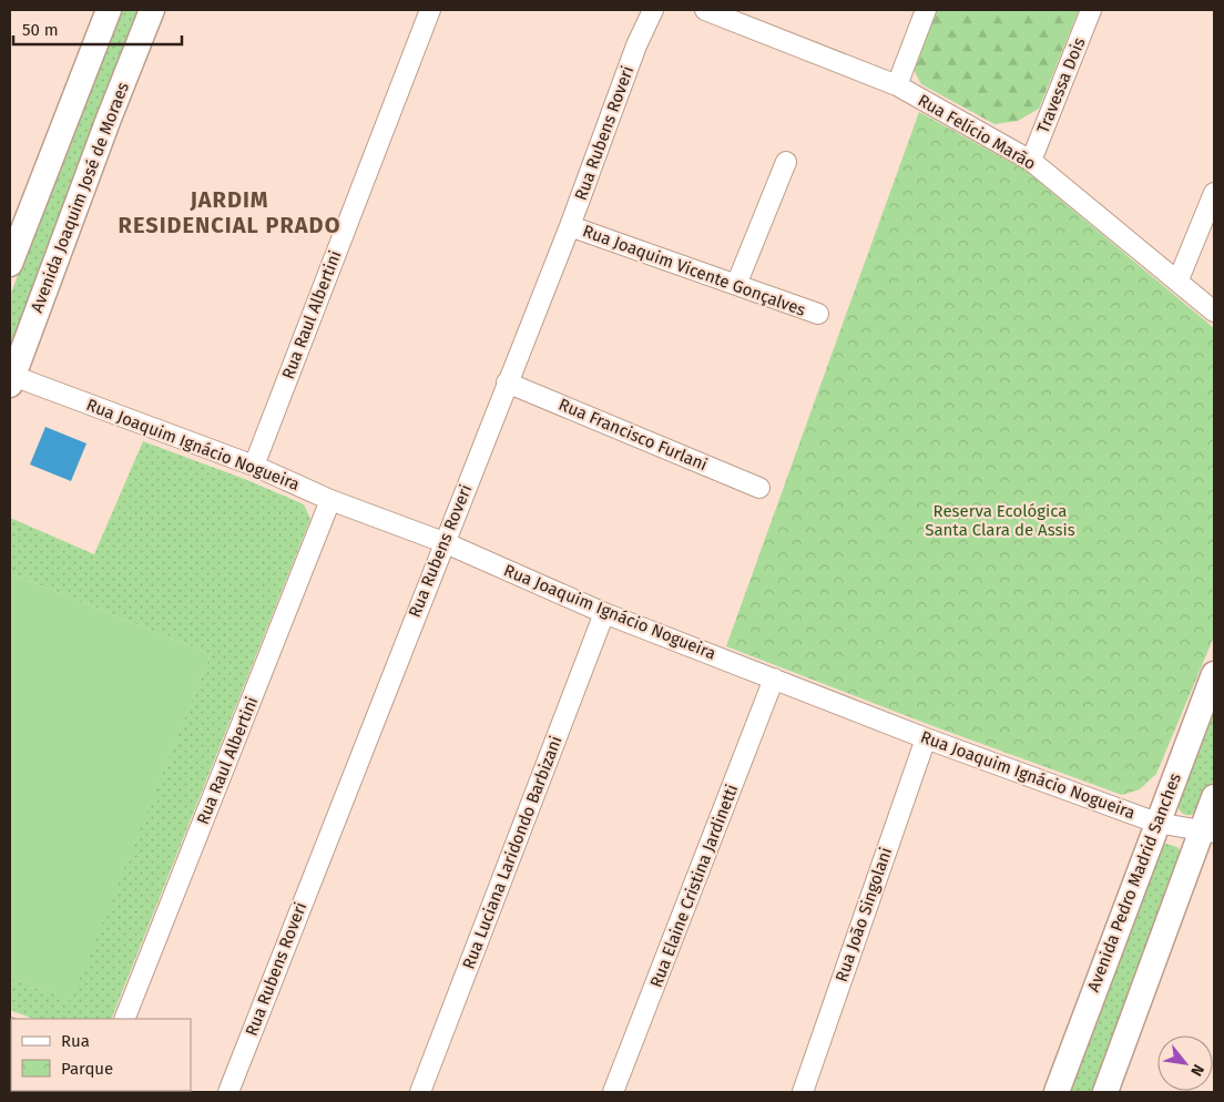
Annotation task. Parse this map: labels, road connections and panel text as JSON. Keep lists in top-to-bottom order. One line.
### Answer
{"streets":{"street":["Travessa Dois","Rua Felício Marão","Rua Rubens Roveri","Avenida Joaquim José de Moraes","Rua Joaquim Vicente Gonçalves","Rua Raul Albertini","Rua Francisco Furlani","Rua Joaquim Ignácio Nogueira","Rua Luciana Laridondo Barbizani","Avenida Pedro Madrid Sanches","Rua Elaine Cristina Jardinetti","Rua João Singolani"]},"crossings":[["Travessa Dois","Rua Felício Marão"],["Rua Rubens Roveri","Rua Joaquim Vicente Gonçalves"],["Rua Rubens Roveri","Rua Francisco Furlani"],["Rua Rubens Roveri","Rua Joaquim Ignácio Nogueira"],["Avenida Joaquim José de Moraes","Rua Joaquim Ignácio Nogueira"],["Rua Raul Albertini","Rua Joaquim Ignácio Nogueira"],["Rua Joaquim Ignácio Nogueira","Rua Luciana Laridondo Barbizani"],["Rua Joaquim Ignácio Nogueira","Avenida Pedro Madrid Sanches"],["Rua Joaquim Ignácio Nogueira","Rua Elaine Cristina Jardinetti"],["Rua Joaquim Ignácio Nogueira","Rua João Singolani"]],"districts":["JARDIM RESIDENCIAL PRADO"],"parks":["Reserva Ecológica Santa Clara de Assis"],"legend":["Rua","Parque"],"scale_bar":"50 m","north":"bottom right"}
